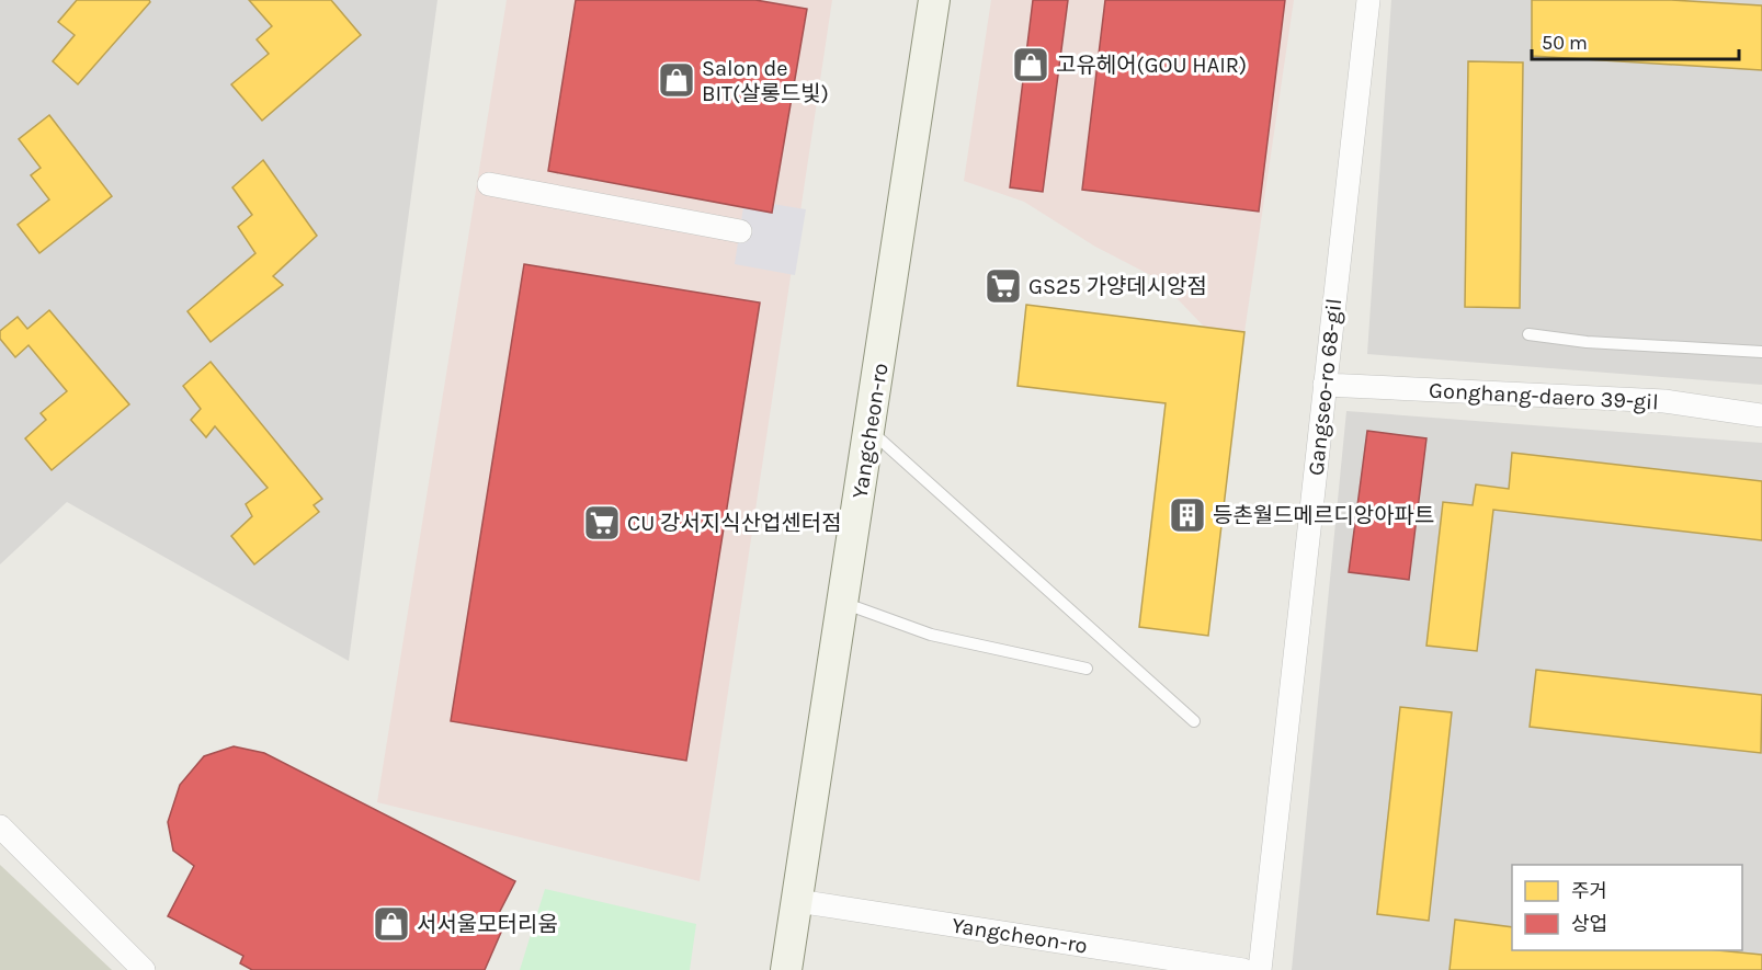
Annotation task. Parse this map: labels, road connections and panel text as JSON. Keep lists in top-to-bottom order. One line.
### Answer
{"streets":{"main road":["Yangcheon-ro"],"street":["Gangseo-ro 68-gil","Gonghang-daero 39-gil"]},"crossings":[["Gangseo-ro 68-gil","Gonghang-daero 39-gil"]],"places":{"shop":["고유헤어(GOU HAIR)","Salon de BIT(살롱드빛)","서서울모터리움"],"supermarket":["GS25 가양데시앙점","CU 강서지식산업센터점"],"building":["등촌월드메르디앙아파트"]},"legend":["주거","상업"],"scale_bar":"50 m"}
